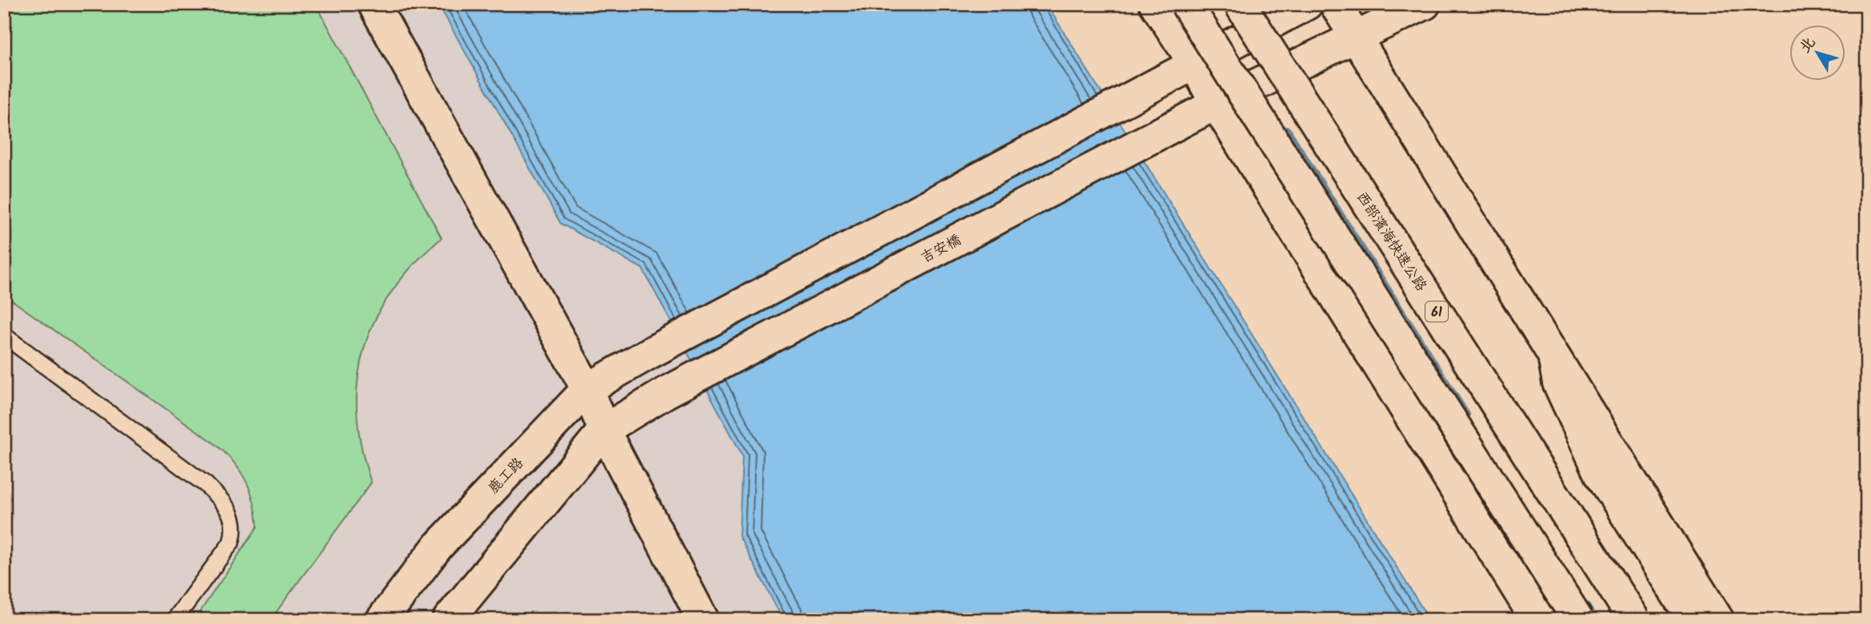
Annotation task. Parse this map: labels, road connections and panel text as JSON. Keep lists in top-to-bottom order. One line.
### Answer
{"streets":{"main road":["西部濱海快速公路","吉安橋","61","鹿工路"]},"north":"top left"}
